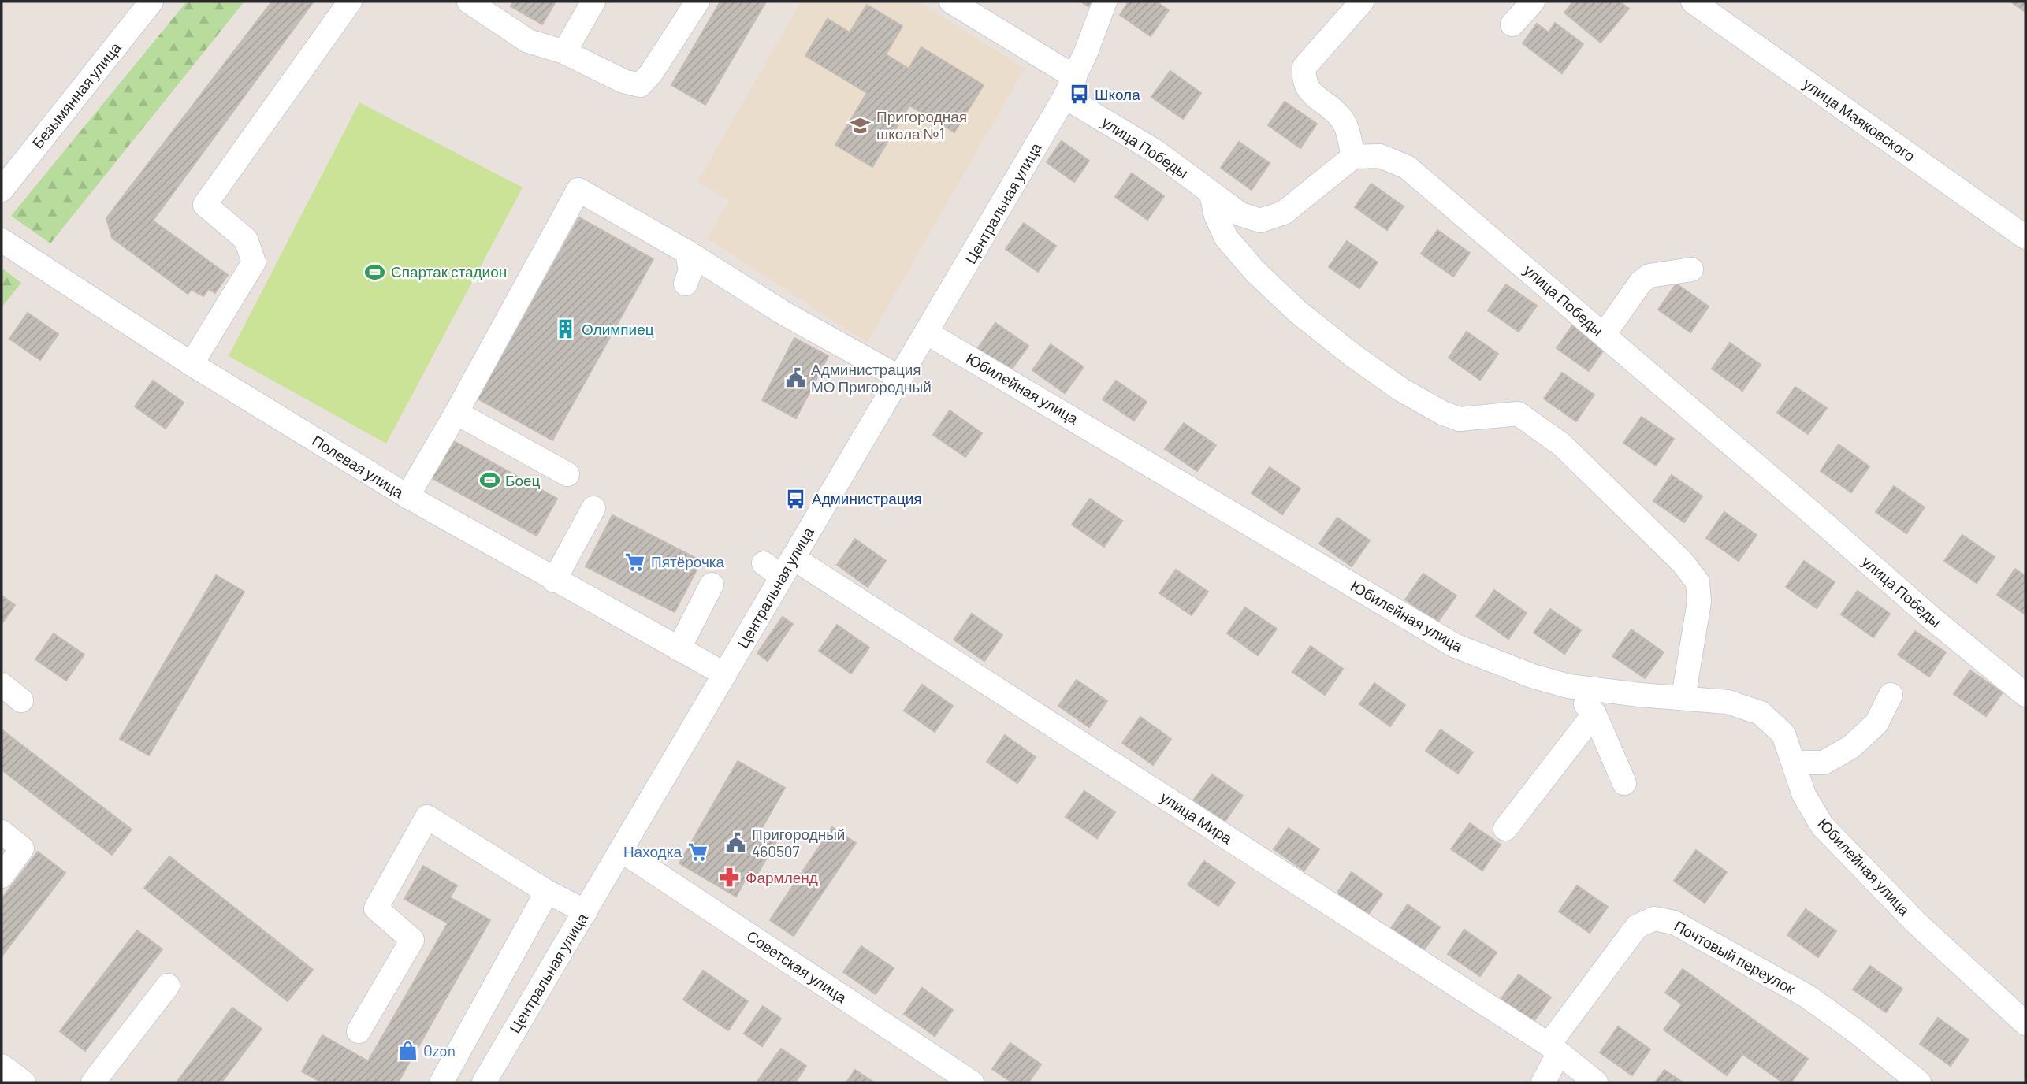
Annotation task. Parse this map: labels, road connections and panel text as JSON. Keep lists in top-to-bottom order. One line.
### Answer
{"streets":{"street":["Безымянная улица","улица Маяковского","улица Победы","Центральная улица","Юбилейная улица","Полевая улица","улица Мира","Почтовый переулок","Советская улица"]},"crossings":[["улица Победы","Центральная улица"],["Центральная улица","Юбилейная улица"],["Центральная улица","Полевая улица"],["Центральная улица","улица Мира"],["Центральная улица","Советская улица"],["улица Мира","Почтовый переулок"]],"places":{"bus stop":["Школа","Администрация"],"school or university":["Пригородная школа №1"],"sports":["Спартак стадион","Боец"],"building":["Олимпиец"],"public building":["Администрация МО Пригородный","Пригородный 460507"],"supermarket":["Пятёрочка","Находка"],"pharmacy":["Фармленд"],"shop":["Ozon"]}}
